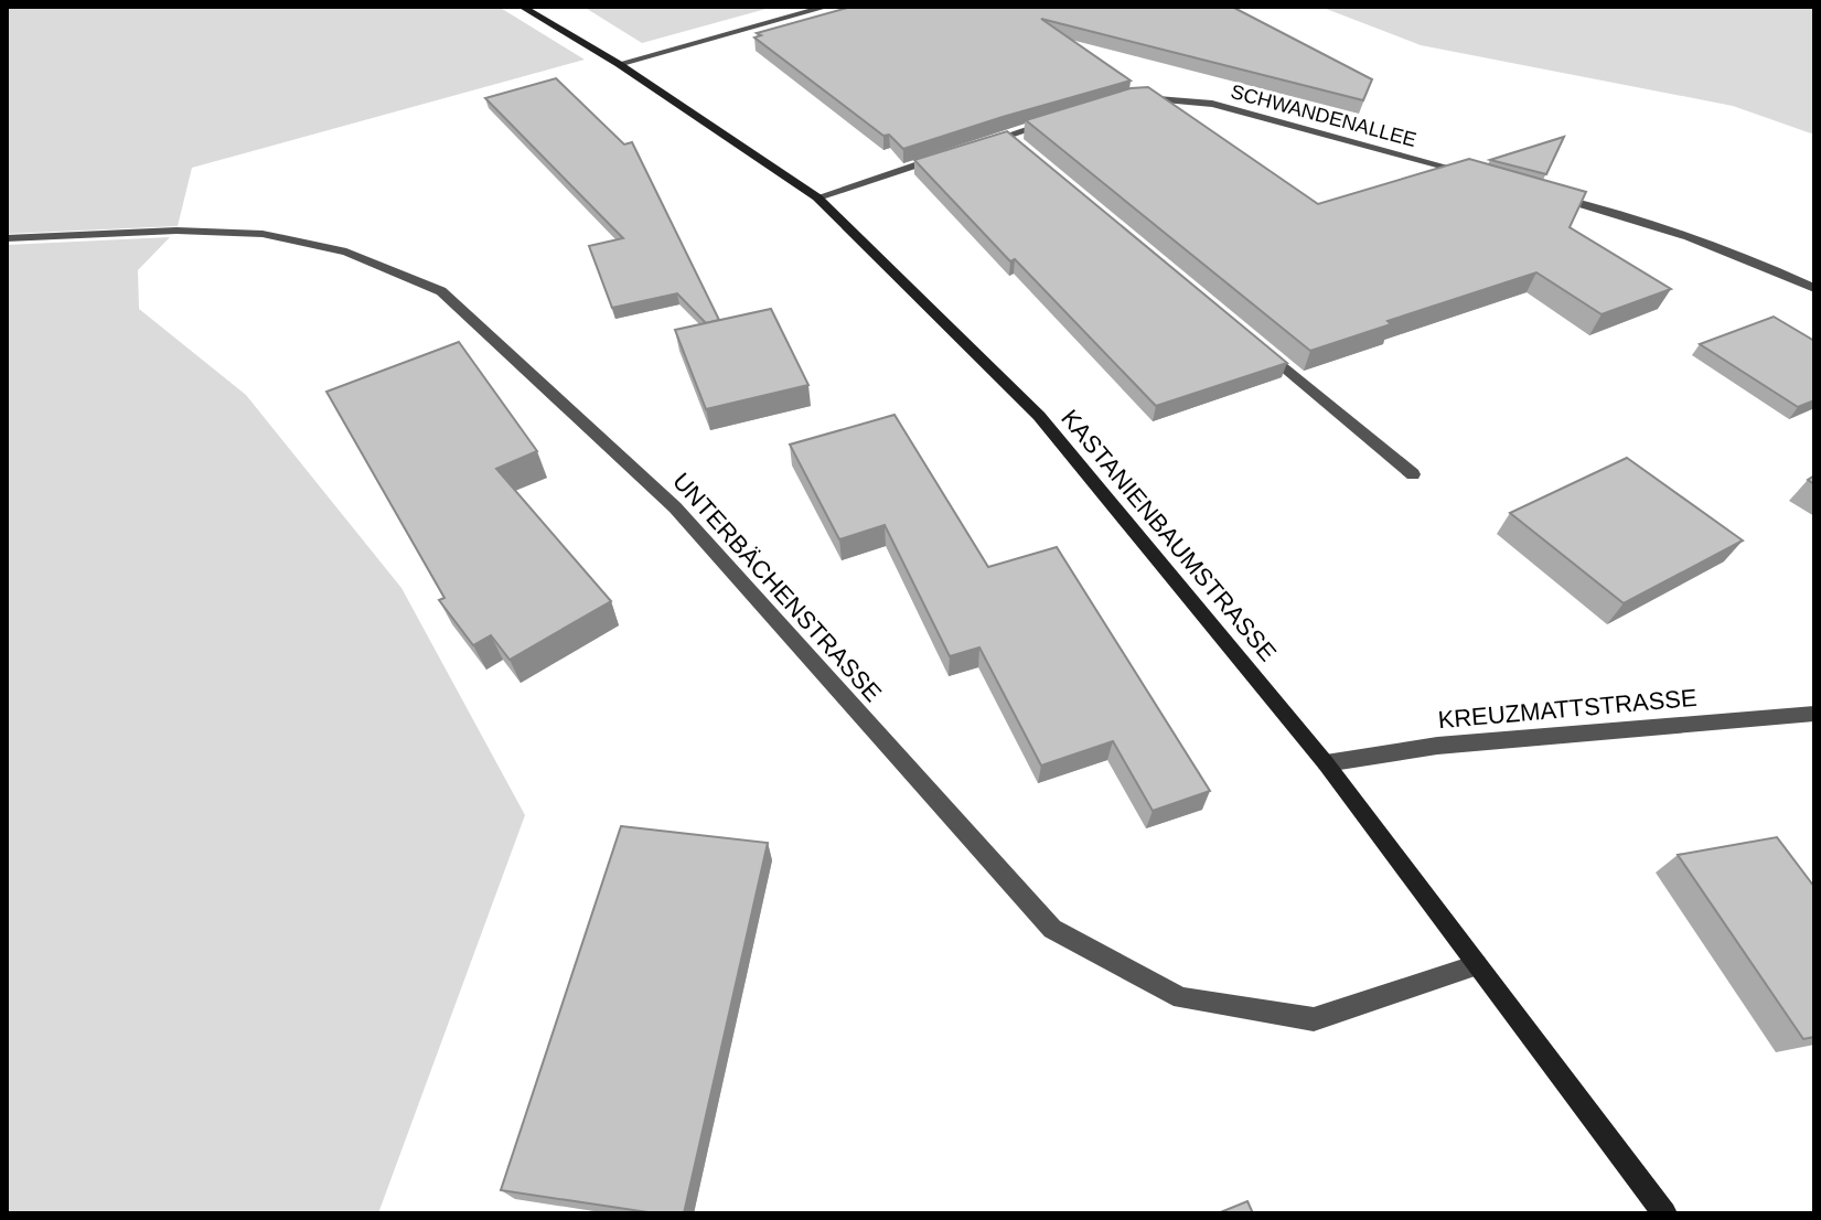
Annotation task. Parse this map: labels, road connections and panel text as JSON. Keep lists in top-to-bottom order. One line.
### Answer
{"streets":{"street":["SCHWANDENALLEE","KASTANIENBAUMSTRASSE","UNTERBÄCHENSTRASSE","KREUZMATTSTRASSE"]},"crossings":[["KASTANIENBAUMSTRASSE","UNTERBÄCHENSTRASSE"],["KASTANIENBAUMSTRASSE","KREUZMATTSTRASSE"]]}
